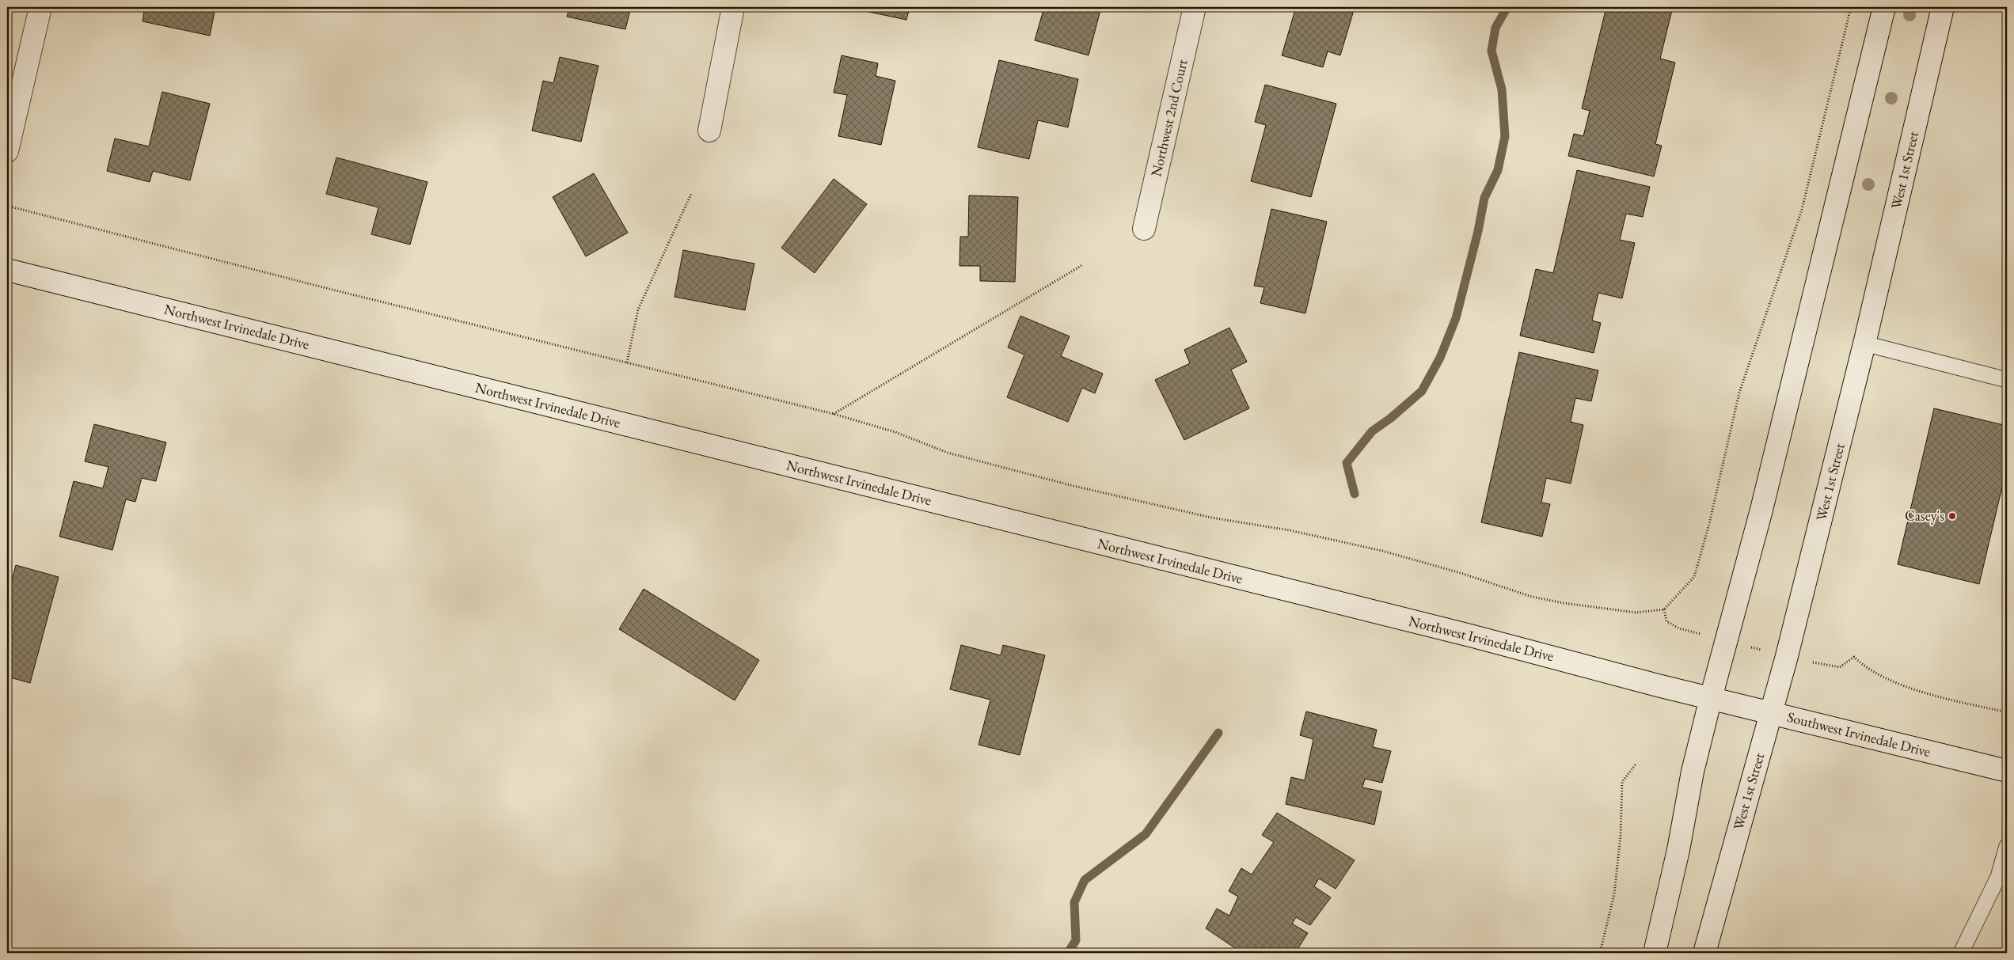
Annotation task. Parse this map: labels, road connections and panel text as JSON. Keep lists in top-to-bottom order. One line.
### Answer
{"streets":{"main road":["Northwest 2nd Court","West 1st Street","Northwest Irvinedale Drive","Southwest Irvinedale Drive"]},"crossings":[["West 1st Street","Southwest Irvinedale Drive"],["Northwest Irvinedale Drive","Southwest Irvinedale Drive"]],"places":["Casey's"]}
